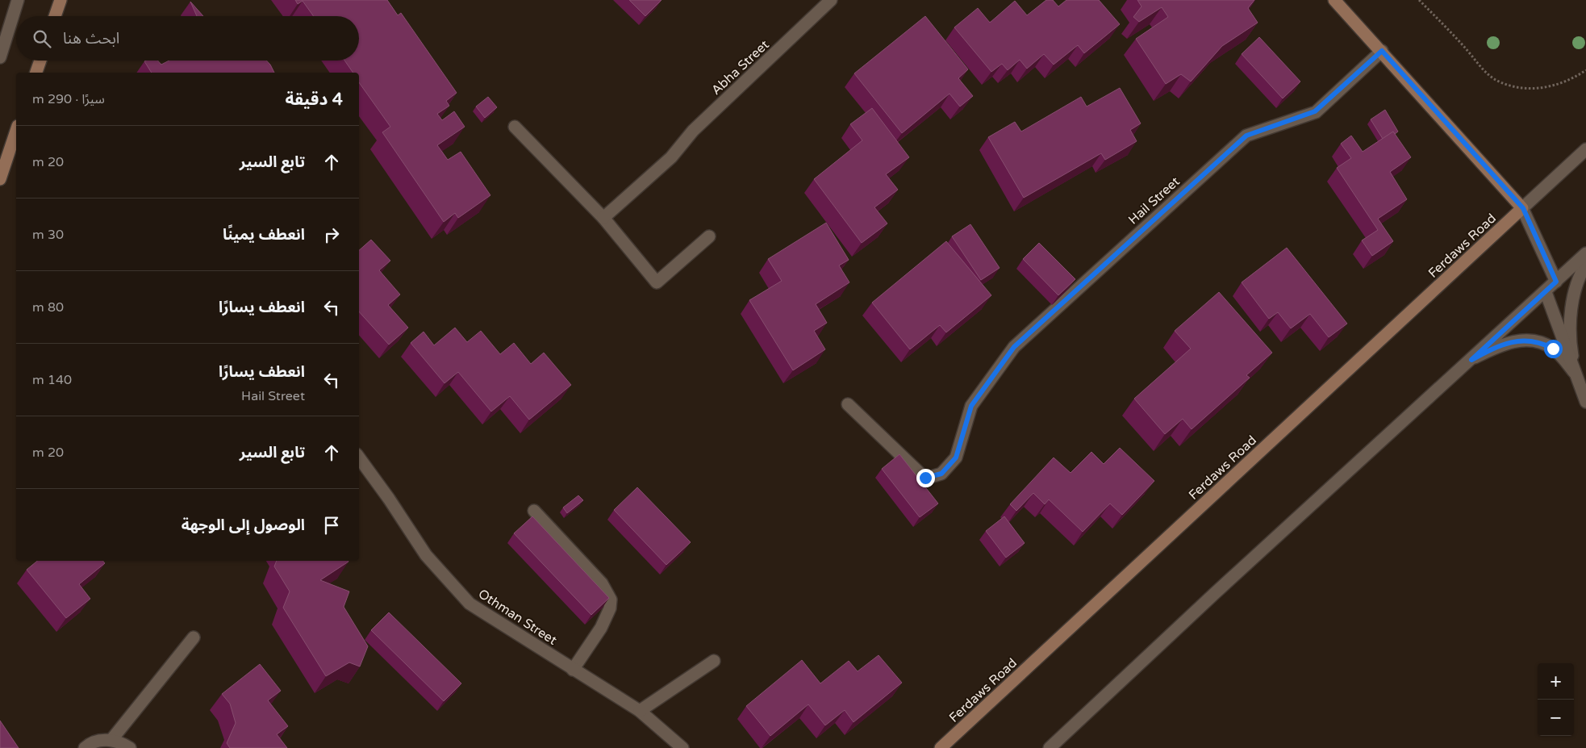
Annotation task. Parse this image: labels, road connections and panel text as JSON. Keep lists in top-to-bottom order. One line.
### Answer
{"streets":{"street":["Abha Street","Hail Street","Ferdaws Road","Othman Street"]},"page":{"search":"ابحث هنا","heading":["4 دقيقة","سيرًا · 290 m"],"list":[["تابع السير","20 m"],["انعطف يمينًا","30 m"],["انعطف يسارًا","80 m"],["انعطف يسارًا","Hail Street","140 m"],["تابع السير","20 m"],"الوصول إلى الوجهة"],"map_buttons":["+","−"]}}
